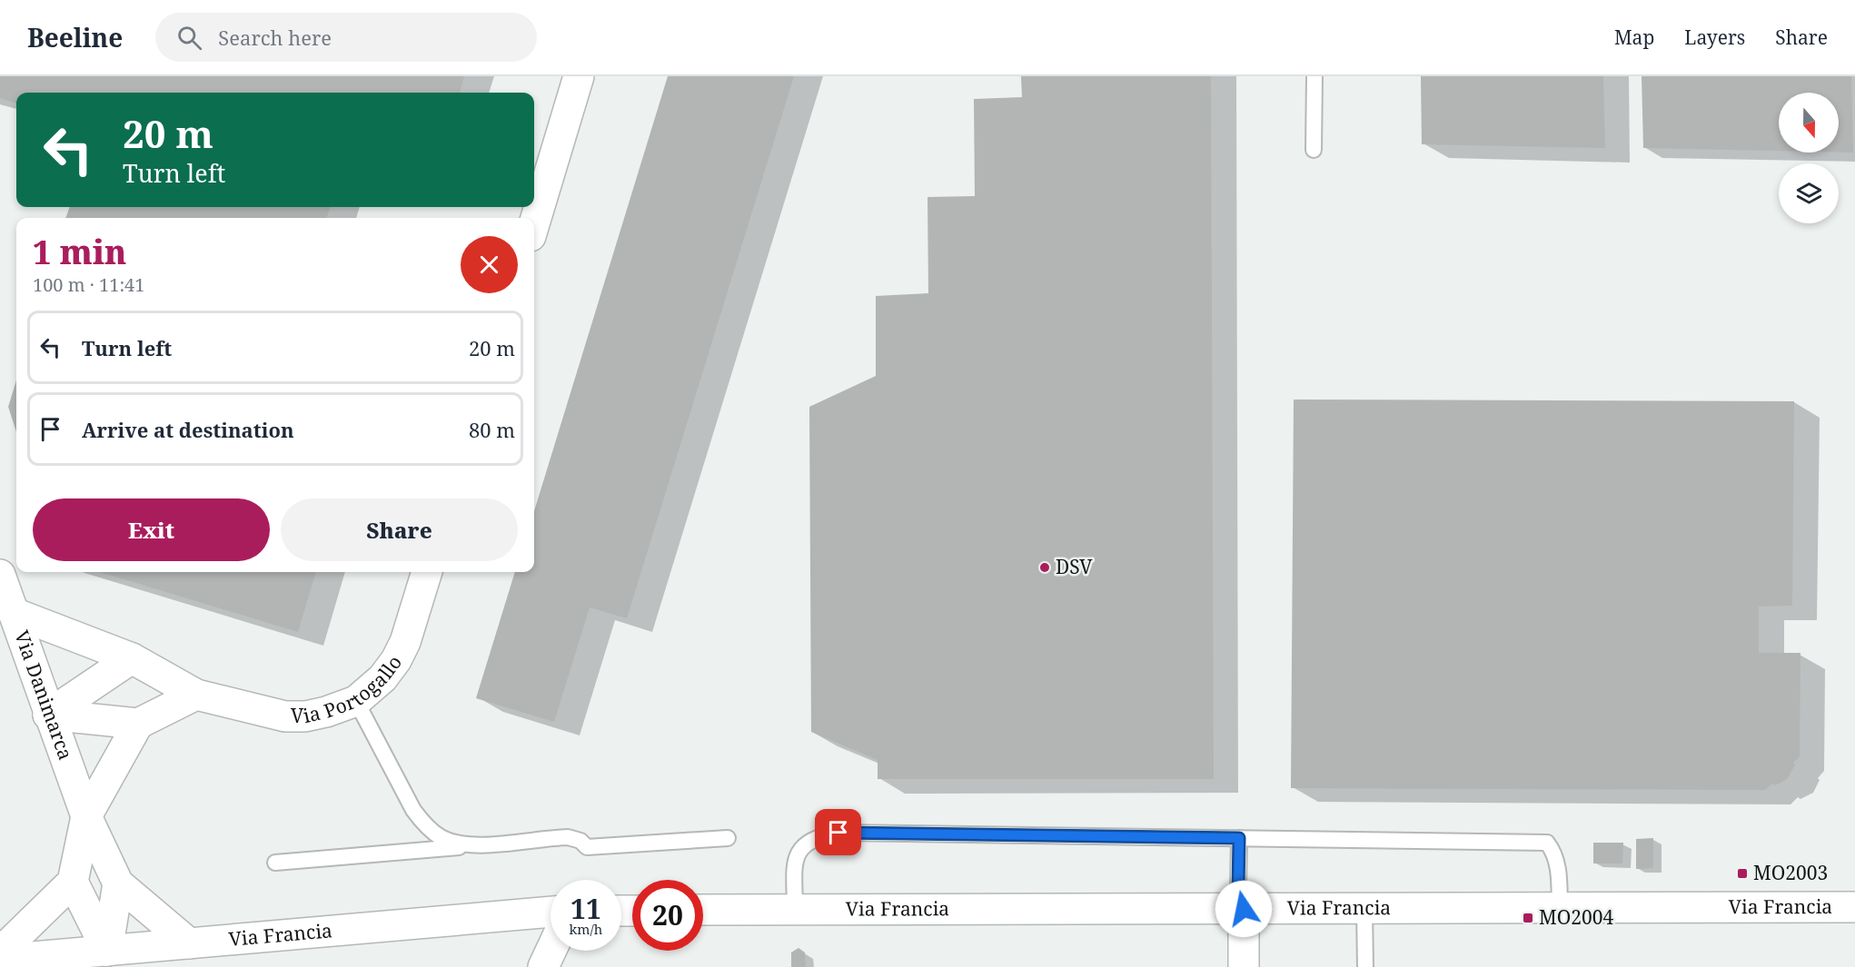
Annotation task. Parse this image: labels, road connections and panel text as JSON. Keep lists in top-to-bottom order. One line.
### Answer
{"streets":{"street":["Via Portogallo","Via Danimarca","Via Francia"]},"crossings":[["Via Portogallo","Via Danimarca"],["Via Danimarca","Via Francia"]],"places":{"other":["DSV"],"transit":["MO2003","MO2004"]},"north":"bottom","page":{"header":"Beeline","search":"Search here","nav":["Map","Layers","Share"],"turn":["20 m","Turn left"],"heading":["1 min","100 m · 11:41"],"list":[{"name":"Turn left","value":"20 m"},{"name":"Arrive at destination","value":"80 m"}],"buttons":["Exit","Share"],"speed":"11 km/h","limit":"20"}}
